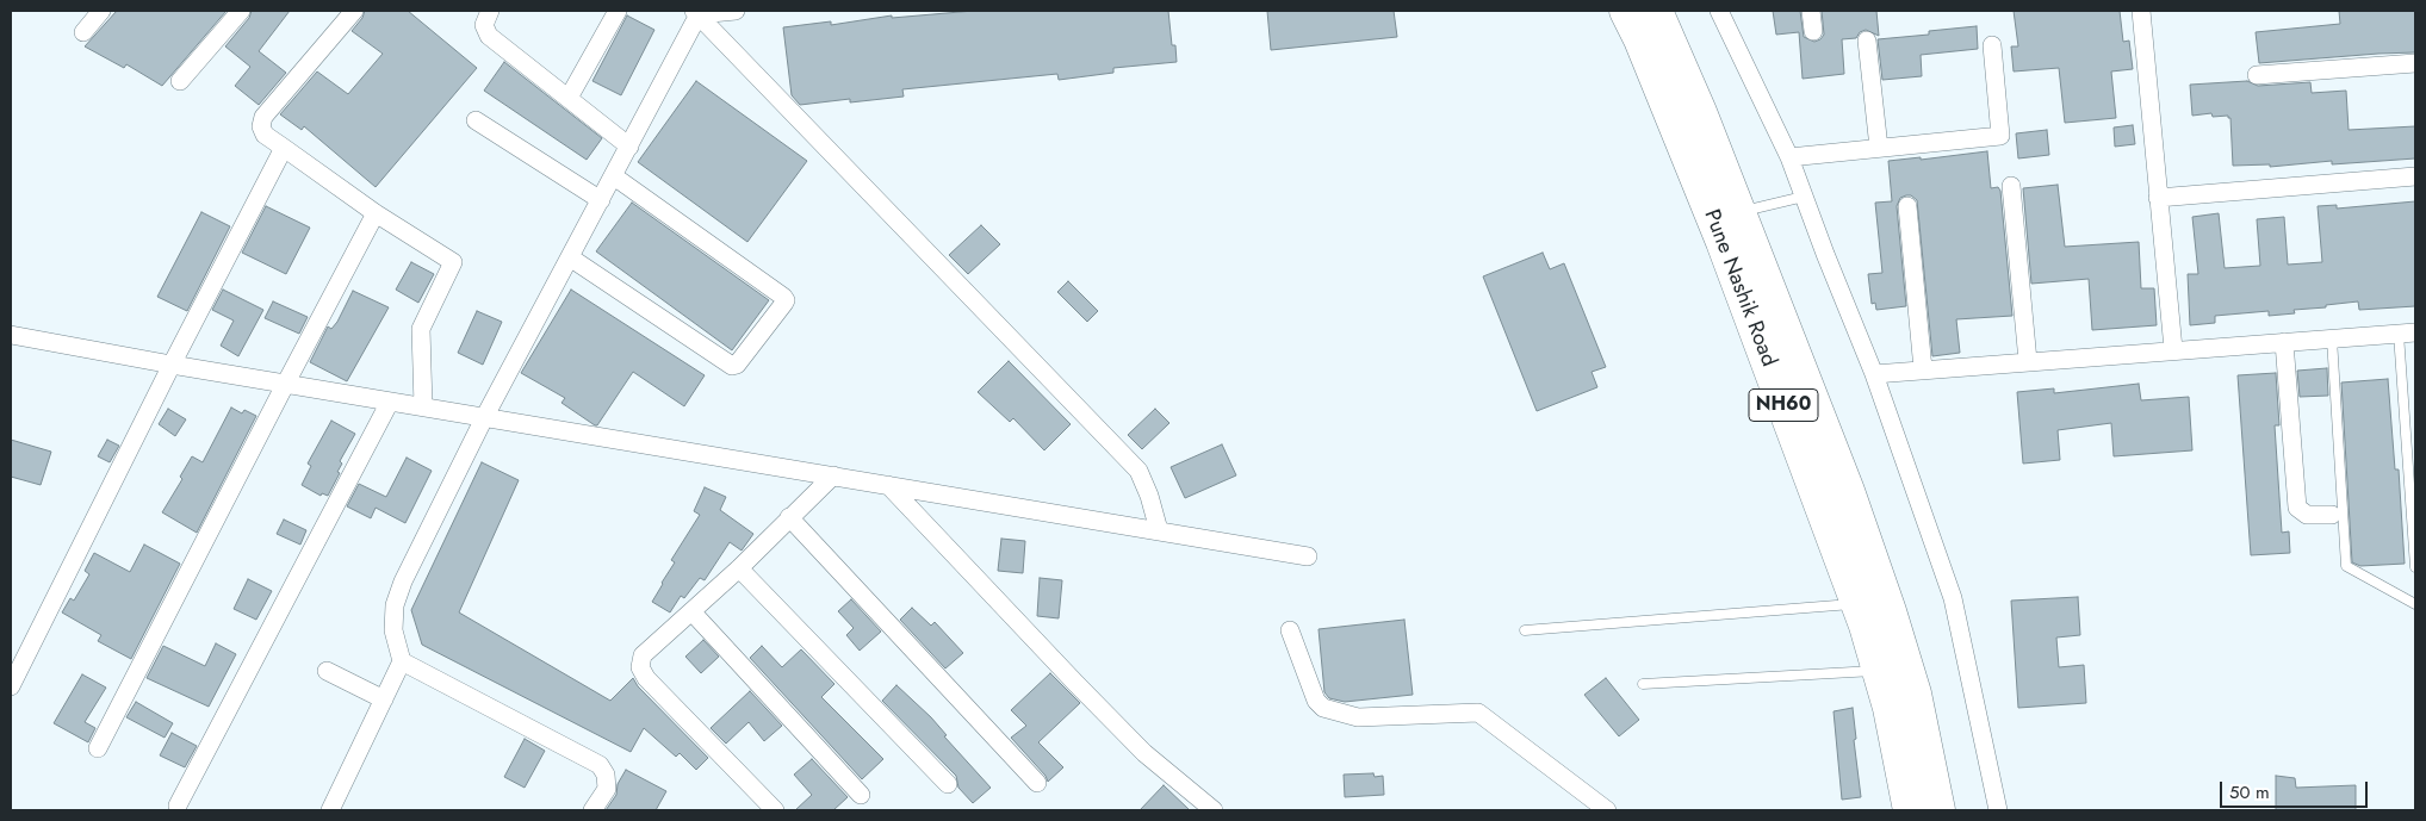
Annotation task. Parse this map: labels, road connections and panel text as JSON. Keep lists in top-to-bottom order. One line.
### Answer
{"streets":{"highway":["Pune Nashik Road","NH60"]},"scale_bar":"50 m"}
